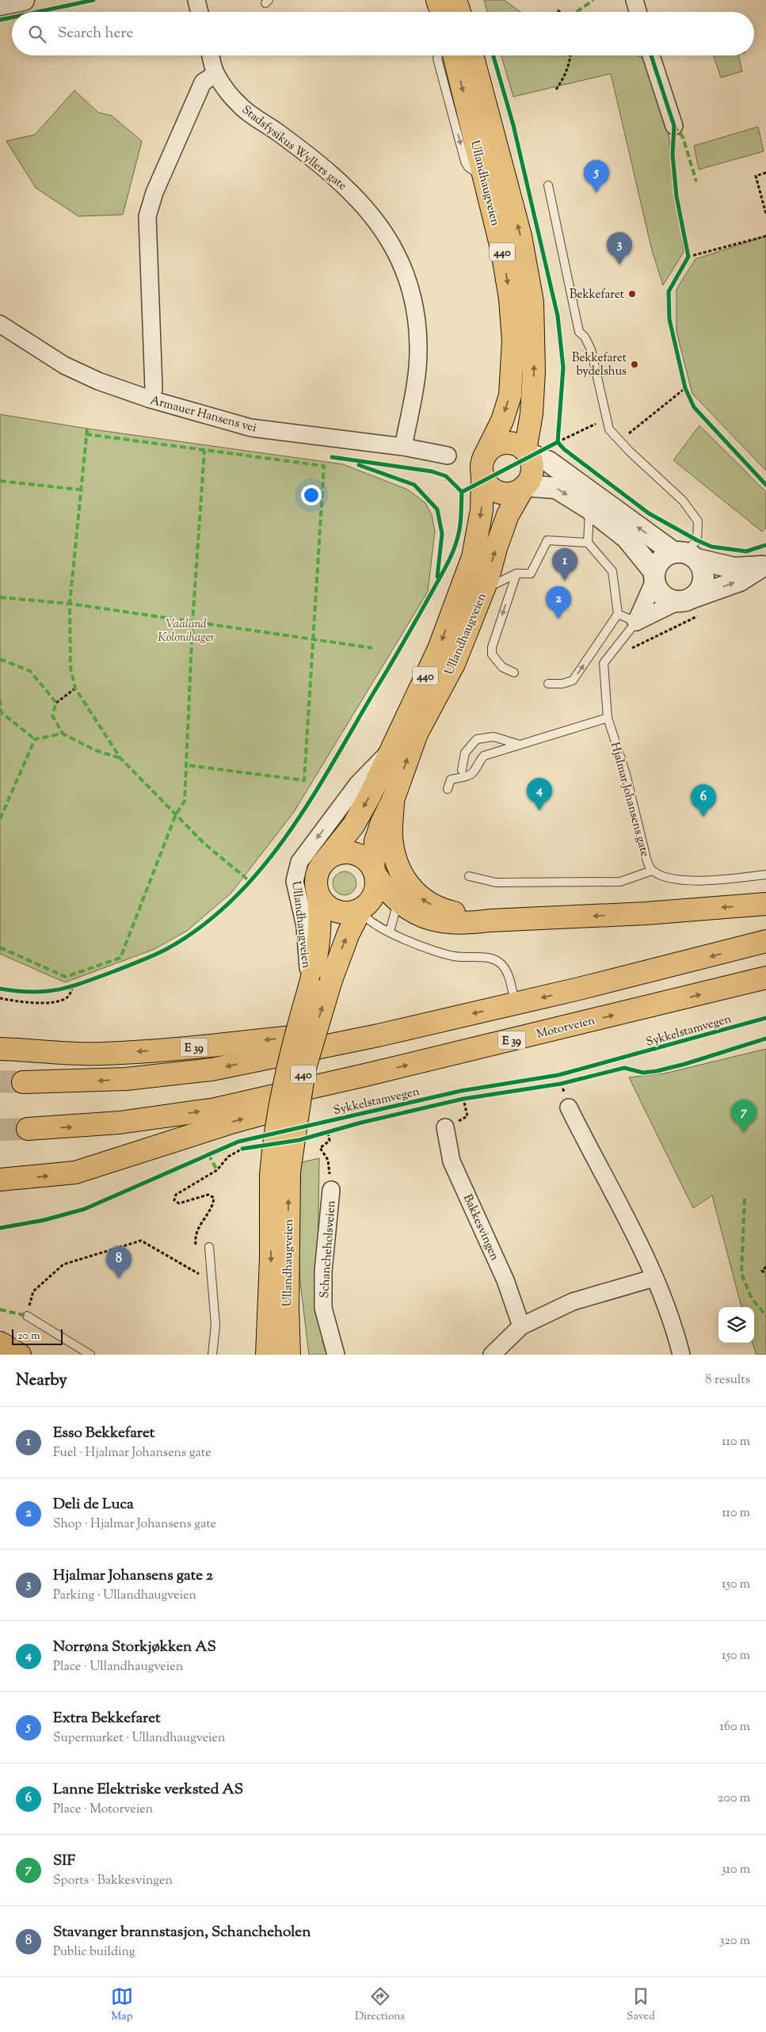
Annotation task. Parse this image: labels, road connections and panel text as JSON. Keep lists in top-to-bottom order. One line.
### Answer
{"streets":{"main road":["Ullandhaugveien","440","Motorveien","E 39"],"street":["Stadsfysikus Wyllers gate","Armauer Hansens vei","Hjalmar Johansens gate","Bakkesvingen","Schancheholsveien"],"cycle path":["Sykkelstamvegen"]},"crossings":[["Stadsfysikus Wyllers gate","Armauer Hansens vei"],["Ullandhaugveien","440"],["Ullandhaugveien","Hjalmar Johansens gate"],["440","Hjalmar Johansens gate"],["Motorveien","E 39"]],"parks":["Vaaland Kolonihager"],"places":["Bekkefaret","Bekkefaret bydelshus"],"scale_bar":"20 m","page":{"search":"Search here","pins":["5","3","1","2","4","6","7","8"],"scale":"20 m","heading":["Nearby","8 results"],"list":[{"mark":"1","name":"Esso Bekkefaret","note":"Fuel · Hjalmar Johansens gate","value":"110 m"},{"mark":"2","name":"Deli de Luca","note":"Shop · Hjalmar Johansens gate","value":"110 m"},{"mark":"3","name":"Hjalmar Johansens gate 2","note":"Parking · Ullandhaugveien","value":"150 m"},{"mark":"4","name":"Norrøna Storkjøkken AS","note":"Place · Ullandhaugveien","value":"150 m"},{"mark":"5","name":"Extra Bekkefaret","note":"Supermarket · Ullandhaugveien","value":"160 m"},{"mark":"6","name":"Lanne Elektriske verksted AS","note":"Place · Motorveien","value":"200 m"},{"mark":"7","name":"SIF","note":"Sports · Bakkesvingen","value":"310 m"},{"mark":"8","name":"Stavanger brannstasjon, Schancheholen","note":"Public building","value":"320 m"}],"nav":["Map","Directions","Saved"]}}
